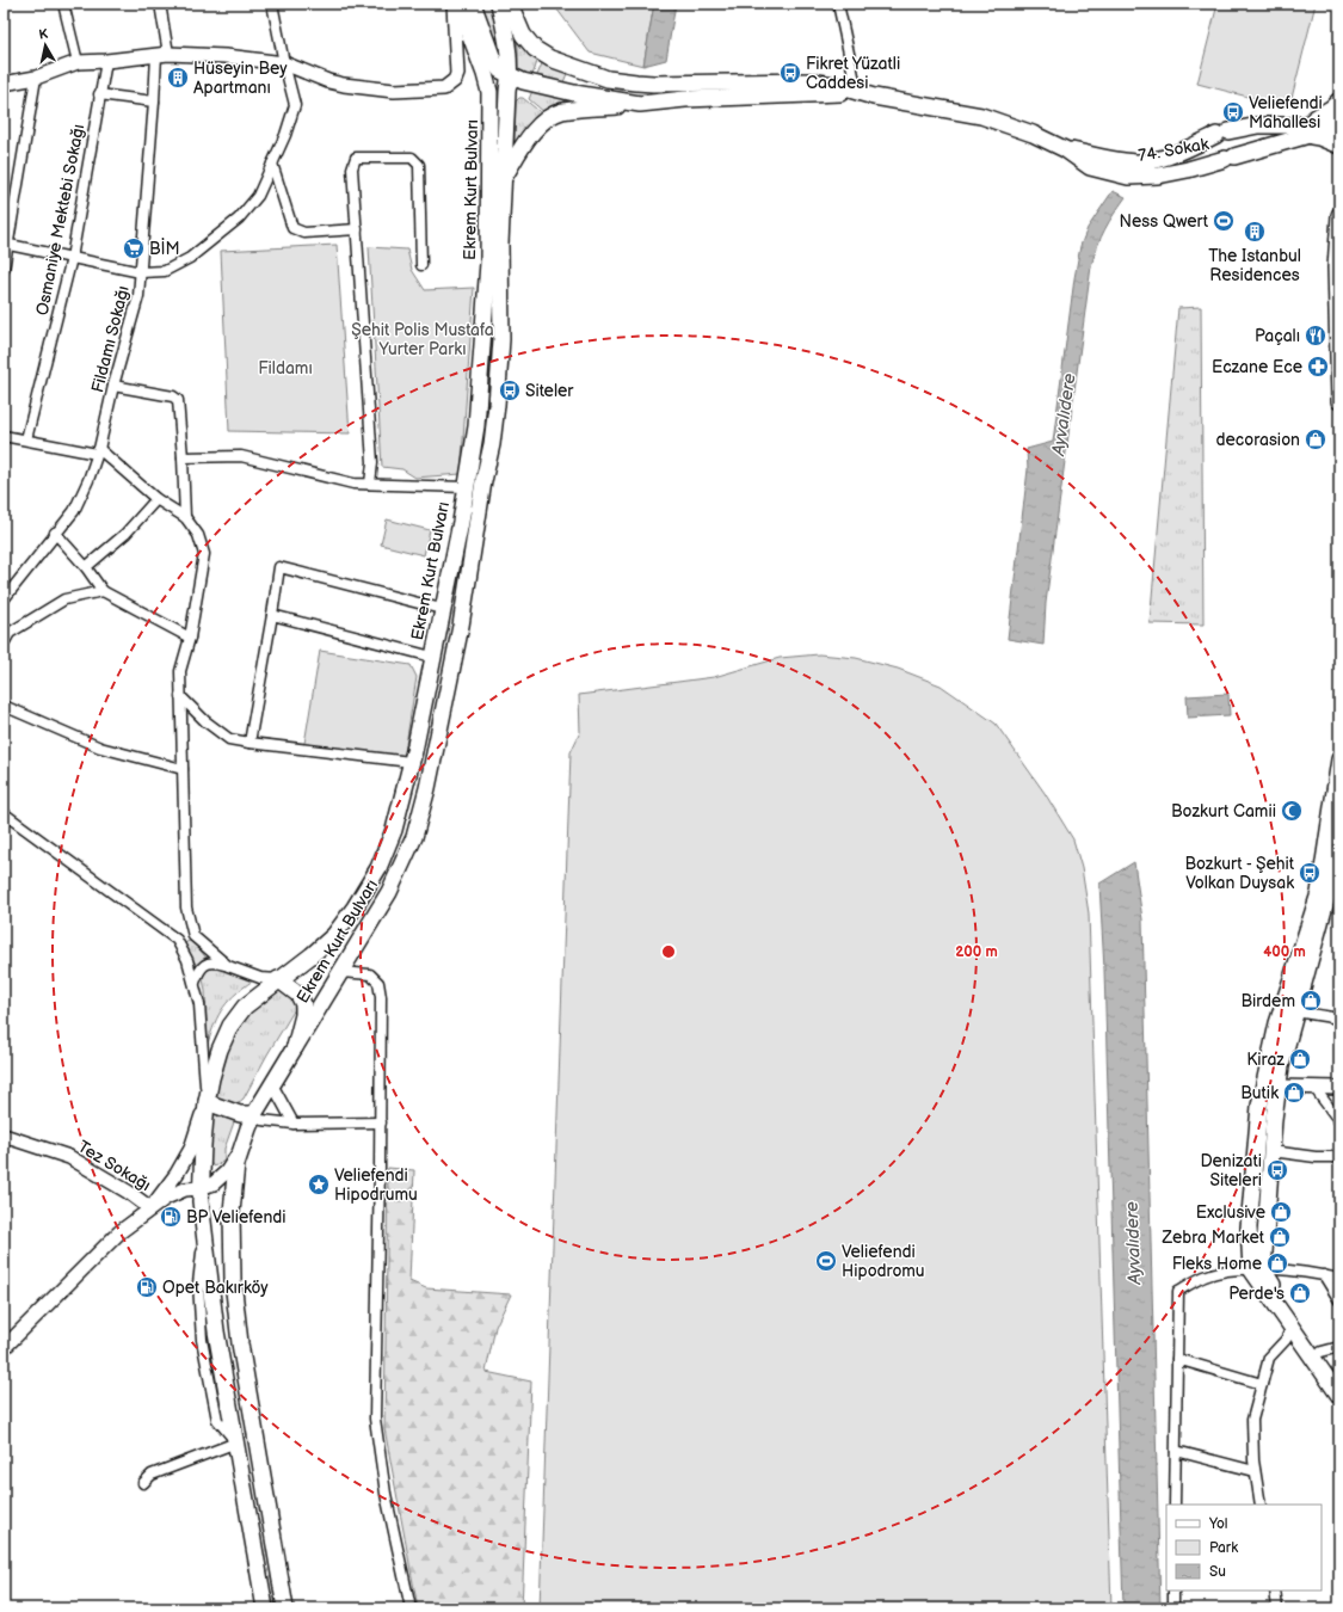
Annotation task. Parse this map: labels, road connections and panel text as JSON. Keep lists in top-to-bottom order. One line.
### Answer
{"streets":{"main road":["74. Sokak","Ekrem Kurt Bulvarı"],"street":["Osmaniye Mektebi Sokağı","Fildamı Sokağı","Tez Sokağı"]},"water":["Ayvalıdere"],"parks":["Şehit Polis Mustafa Yurter Parkı","Fildamı"],"places":{"bus stop":["Fikret Yüzatli Caddesi","Veliefendi Mahallesi","Siteler","Bozkurt - Şehit Volkan Duysak","Denizati Siteleri"],"building":["Hüseyin Bey Apartmanı","The Istanbul Residences"],"sports":["Ness Qwert","Veliefendi Hipodromu"],"supermarket":["BİM"],"restaurant":["Paçalı"],"pharmacy":["Eczane Ece"],"shop":["decorasion","Birdem","Kiraz","Butik","Exclusive","Zebra Market","Fleks Home","Perde's"],"mosque":["Bozkurt Camii"],"place":["Veliefendi Hipodrumu"],"fuel station":["BP Veliefendi","Opet Bakırköy"]},"legend":["Yol","Park","Su"],"north":"top","rings":["200 m","400 m"]}
